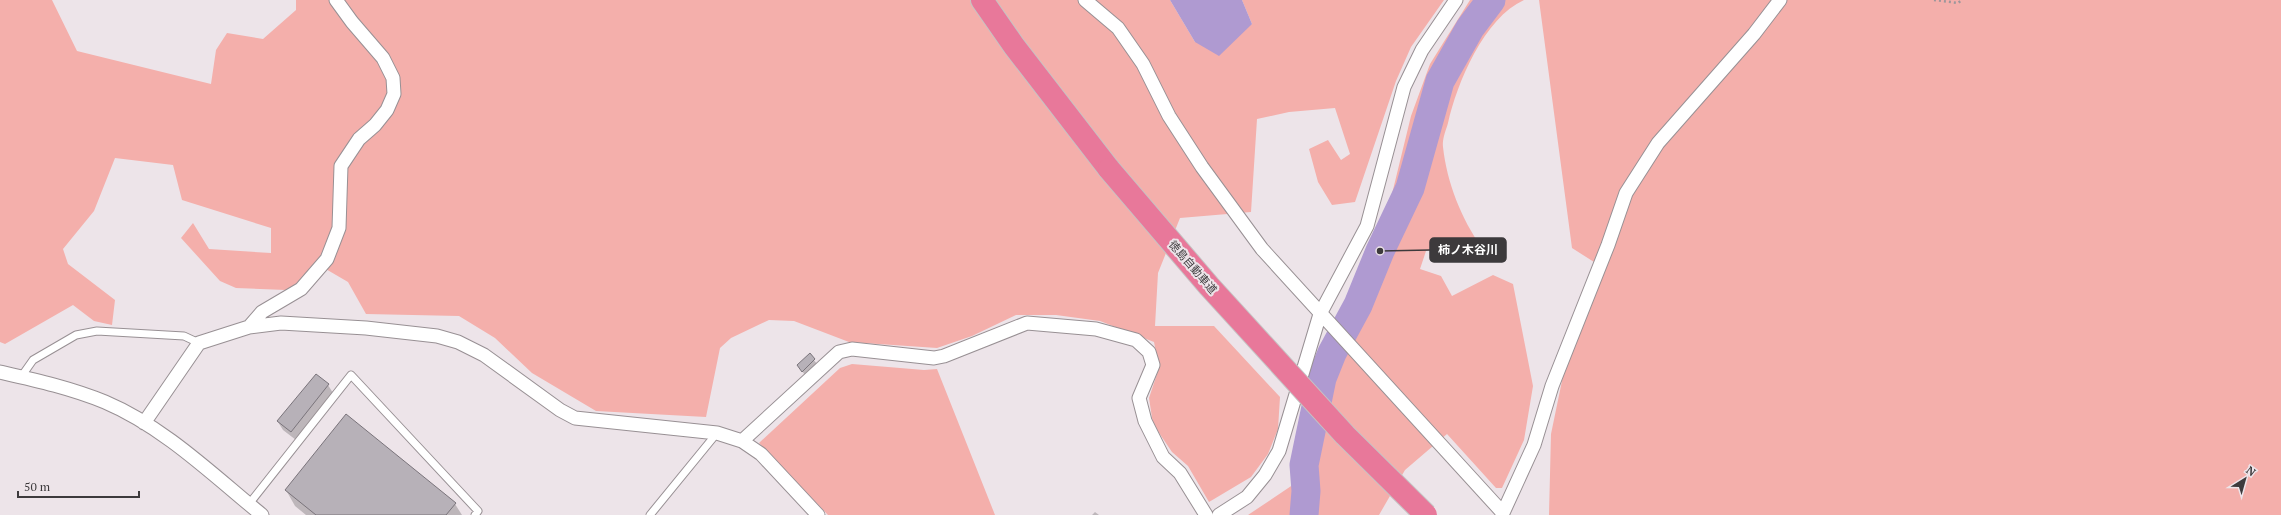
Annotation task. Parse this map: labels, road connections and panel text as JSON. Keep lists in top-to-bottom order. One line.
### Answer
{"streets":{"highway":["徳島自動車道"]},"places":["柿ノ木谷川"],"scale_bar":"50 m","north":"top right"}
